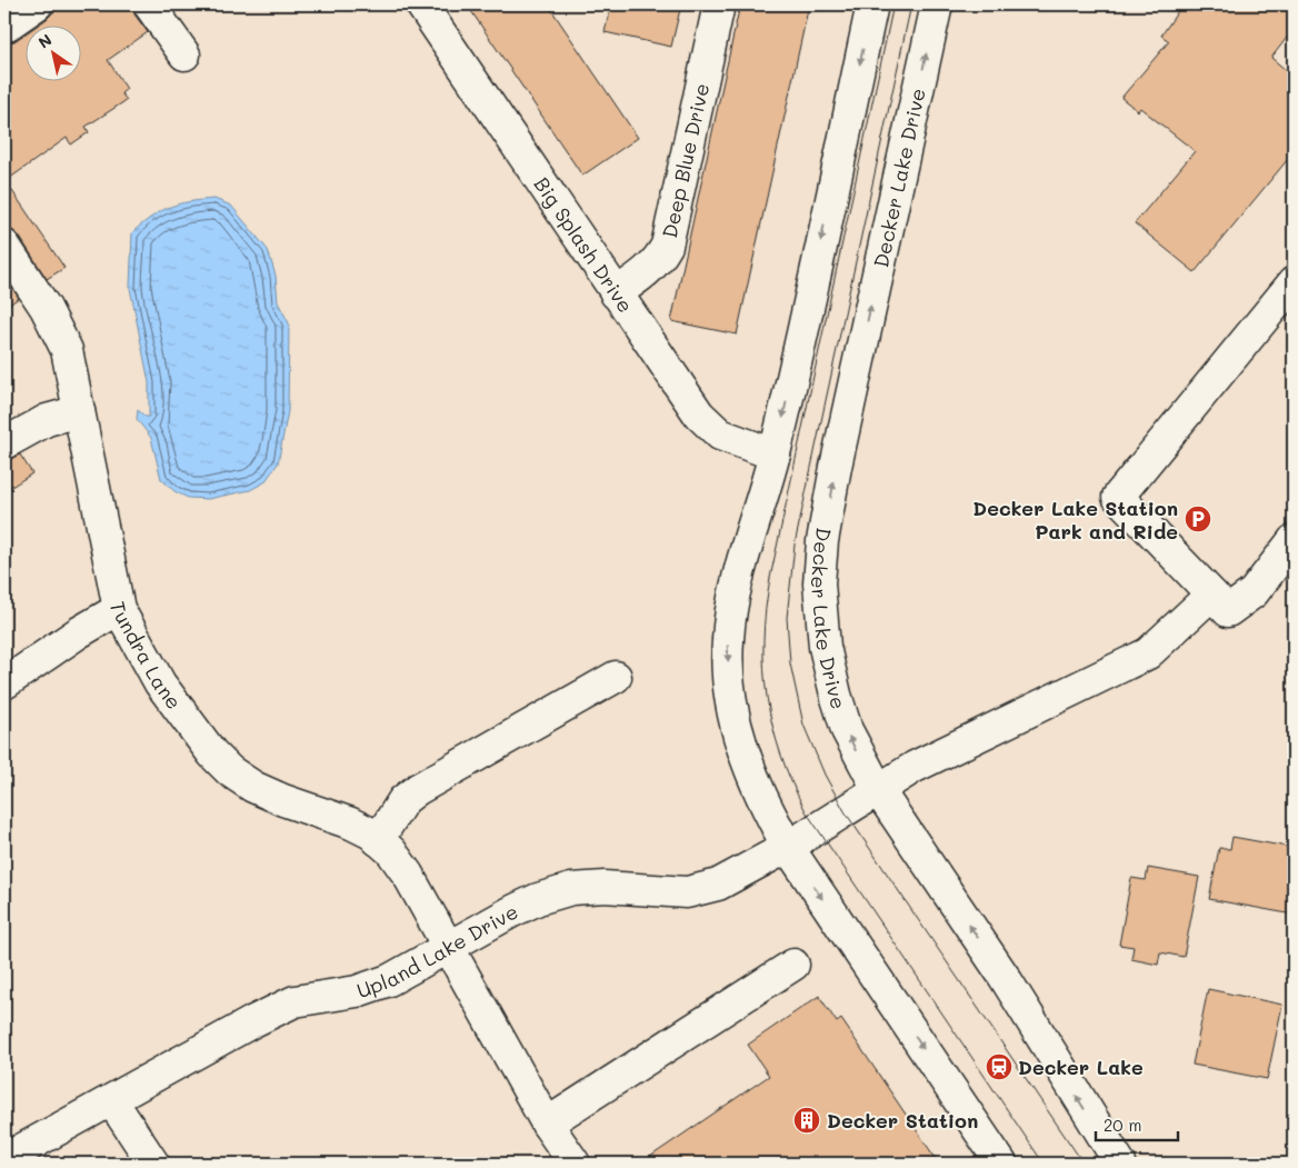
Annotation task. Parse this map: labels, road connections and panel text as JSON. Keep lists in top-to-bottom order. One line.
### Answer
{"streets":{"street":["Deep Blue Drive","Decker Lake Drive","Big Splash Drive","Tundra Lane","Upland Lake Drive"]},"crossings":[["Deep Blue Drive","Big Splash Drive"],["Decker Lake Drive","Upland Lake Drive"],["Tundra Lane","Upland Lake Drive"]],"places":{"parking":["Decker Lake Station Park and Ride"],"station":["Decker Lake"],"building":["Decker Station"]},"scale_bar":"20 m","north":"top left"}
